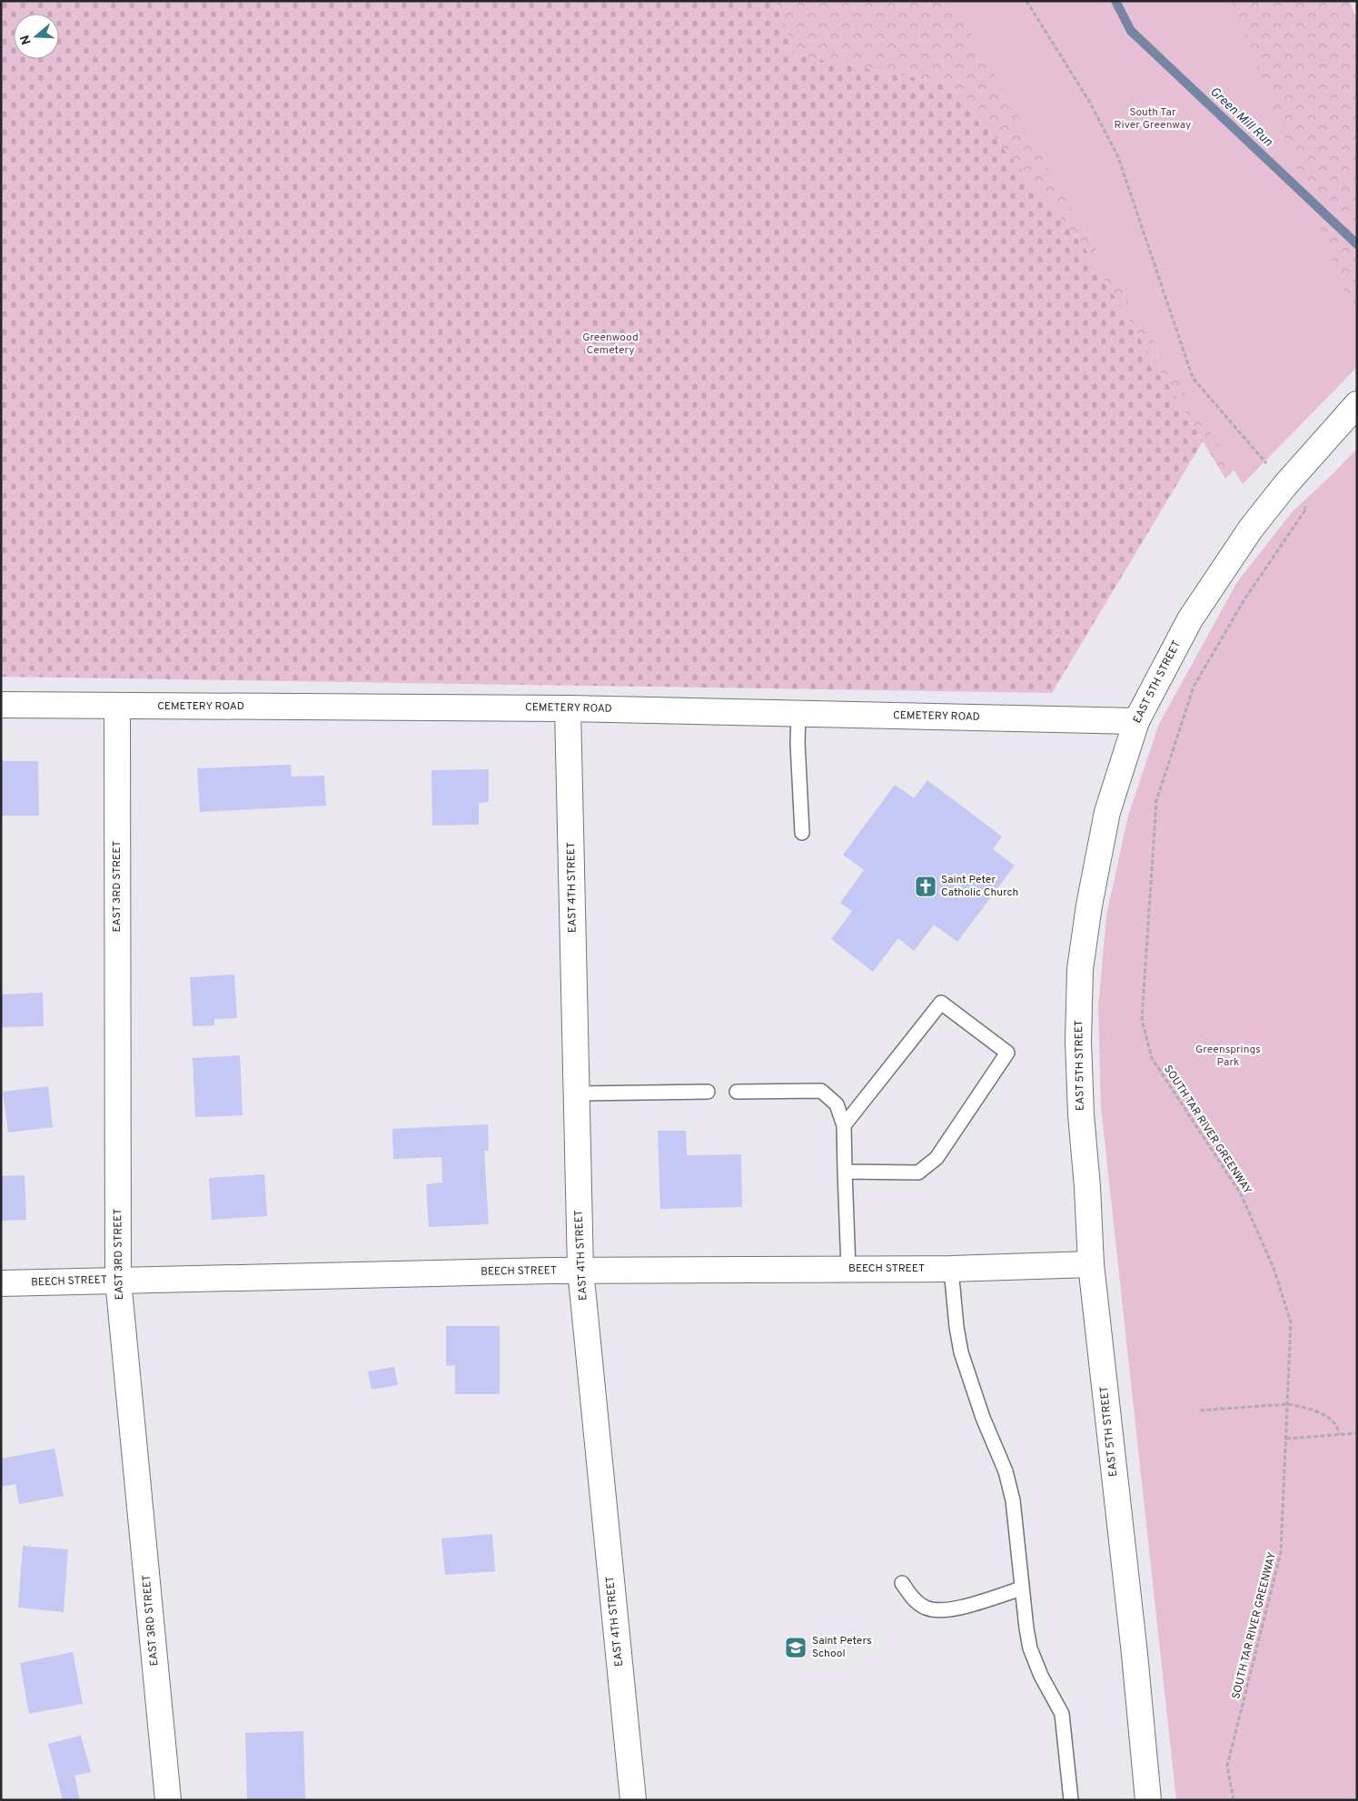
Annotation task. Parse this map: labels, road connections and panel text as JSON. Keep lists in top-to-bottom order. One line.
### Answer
{"streets":{"street":["EAST 5TH STREET","CEMETERY ROAD","EAST 3RD STREET","EAST 4TH STREET","BEECH STREET"],"path":["SOUTH TAR RIVER GREENWAY"]},"crossings":[["EAST 5TH STREET","CEMETERY ROAD"],["EAST 5TH STREET","BEECH STREET"],["CEMETERY ROAD","EAST 3RD STREET"],["CEMETERY ROAD","EAST 4TH STREET"],["EAST 3RD STREET","BEECH STREET"],["EAST 4TH STREET","BEECH STREET"]],"water":["Green Mill Run"],"parks":["South Tar River Greenway","Greenwood Cemetery","Greensprings Park"],"places":{"church":["Saint Peter Catholic Church"],"school or university":["Saint Peters School"]},"north":"left"}
